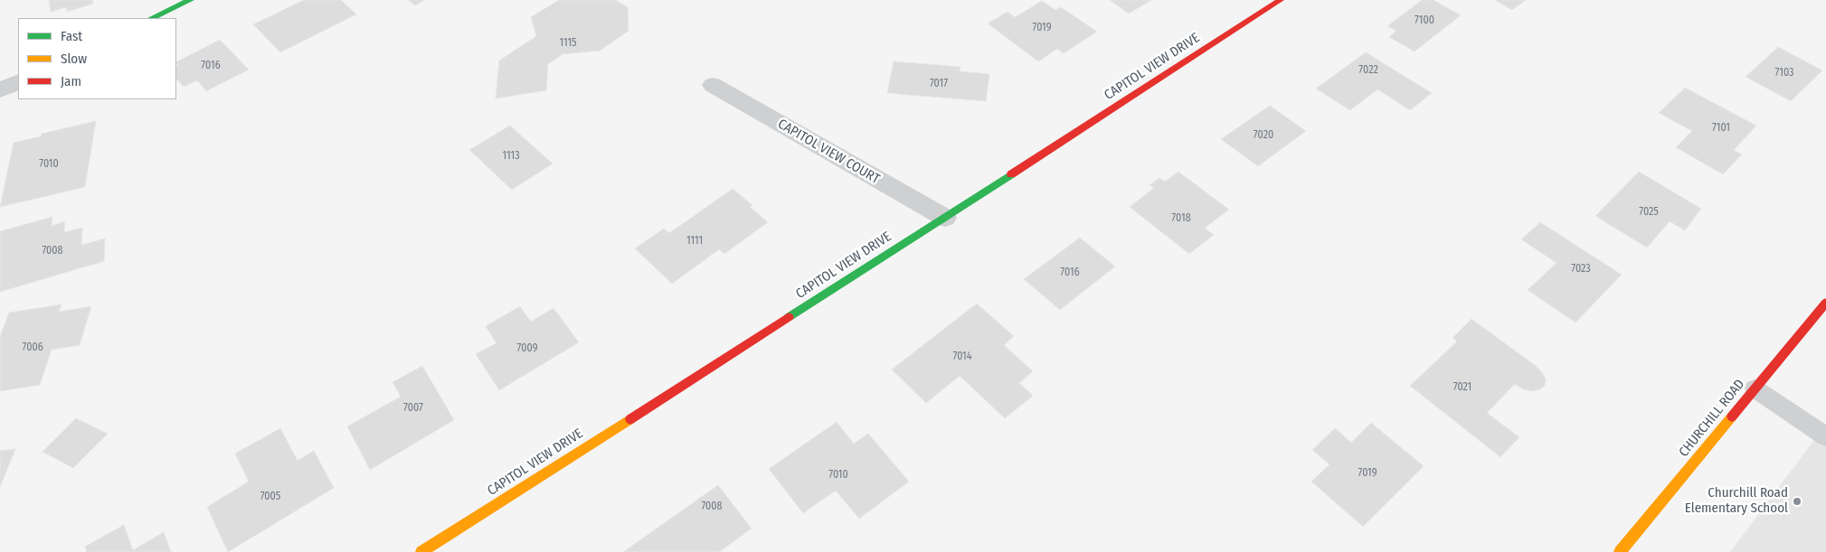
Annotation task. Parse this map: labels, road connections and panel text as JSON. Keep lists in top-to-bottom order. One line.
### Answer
{"streets":{"street":["CAPITOL VIEW DRIVE","CAPITOL VIEW COURT","CHURCHILL ROAD"]},"crossings":[["CAPITOL VIEW DRIVE","CAPITOL VIEW COURT"]],"places":["Churchill Road Elementary School"],"house_numbers":["7100","7019","1115","7016","7022","7103","7017","7101","7020","1113","7010","7025","7018","1111","7008","7023","7016","7006","7009","7014","7021","7007","7019","7010","7005","7008"],"legend":["Fast","Slow","Jam"]}
